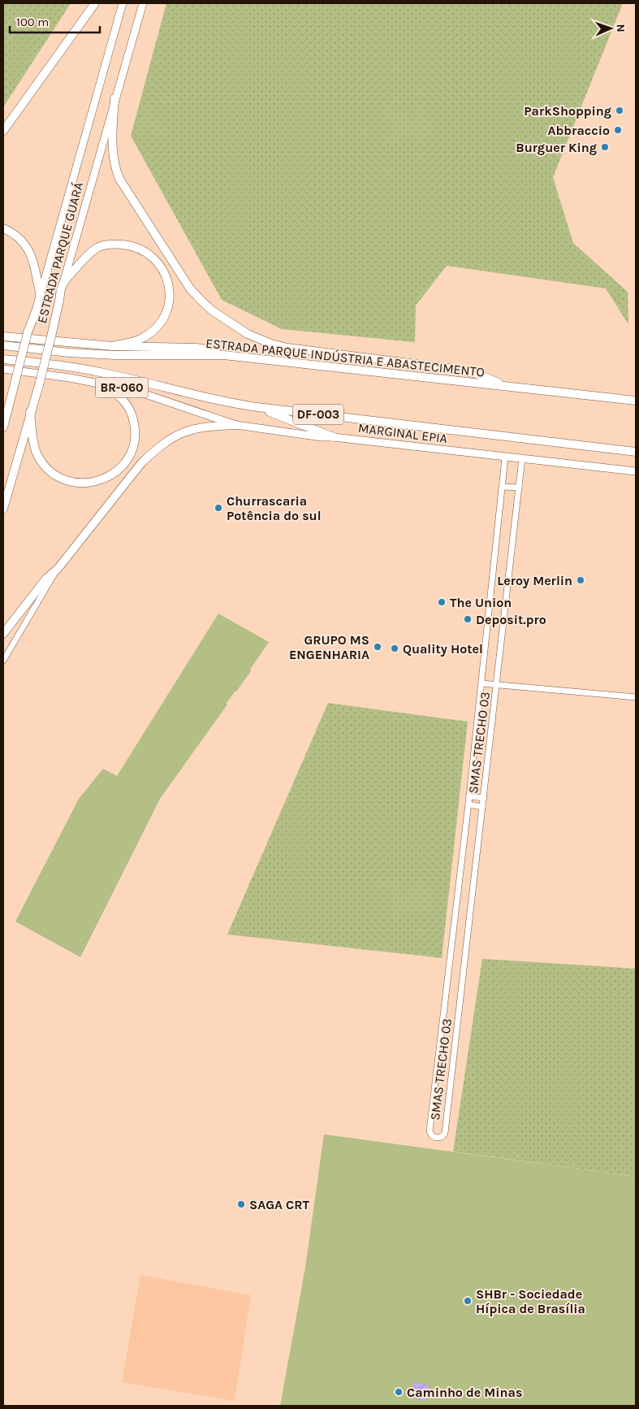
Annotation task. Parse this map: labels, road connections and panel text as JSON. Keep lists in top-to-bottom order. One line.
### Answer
{"streets":{"highway":["ESTRADA PARQUE GUARÁ","ESTRADA PARQUE INDÚSTRIA E ABASTECIMENTO","DF-003"],"main road":["BR-060","MARGINAL EPIA"],"street":["SMAS TRECHO 03"]},"crossings":[["MARGINAL EPIA","SMAS TRECHO 03"]],"places":["ParkShopping","Abbraccio","Burguer King","Churrascaria Potência do sul","Leroy Merlin","The Union","Deposit.pro","GRUPO MS ENGENHARIA","Quality Hotel","SAGA CRT","SHBr - Sociedade Hípica de Brasília","Caminho de Minas"],"scale_bar":"100 m","north":"right"}
